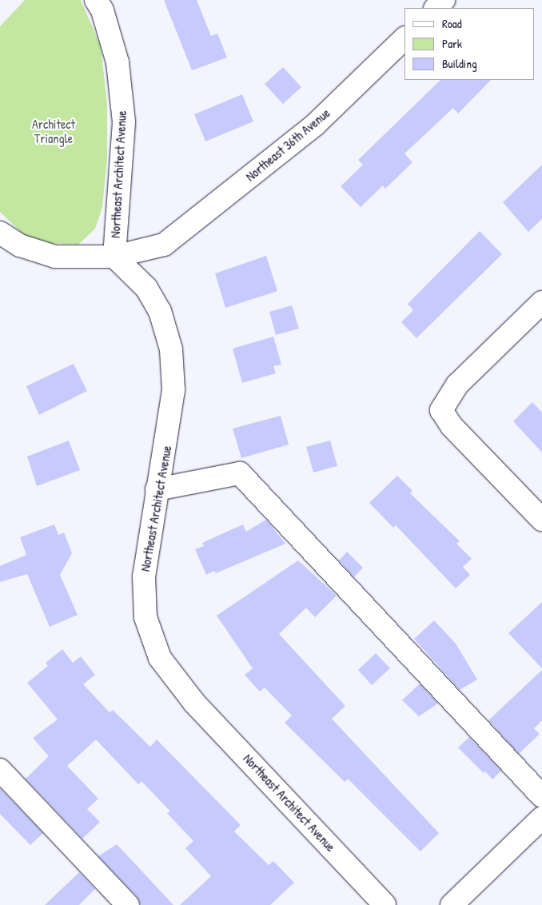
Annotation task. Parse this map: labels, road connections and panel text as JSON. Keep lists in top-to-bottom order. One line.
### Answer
{"streets":{"street":["Northeast 36th Avenue","Northeast Architect Avenue"]},"crossings":[["Northeast 36th Avenue","Northeast Architect Avenue"]],"parks":["Architect Triangle"],"legend":["Road","Park","Building"]}
